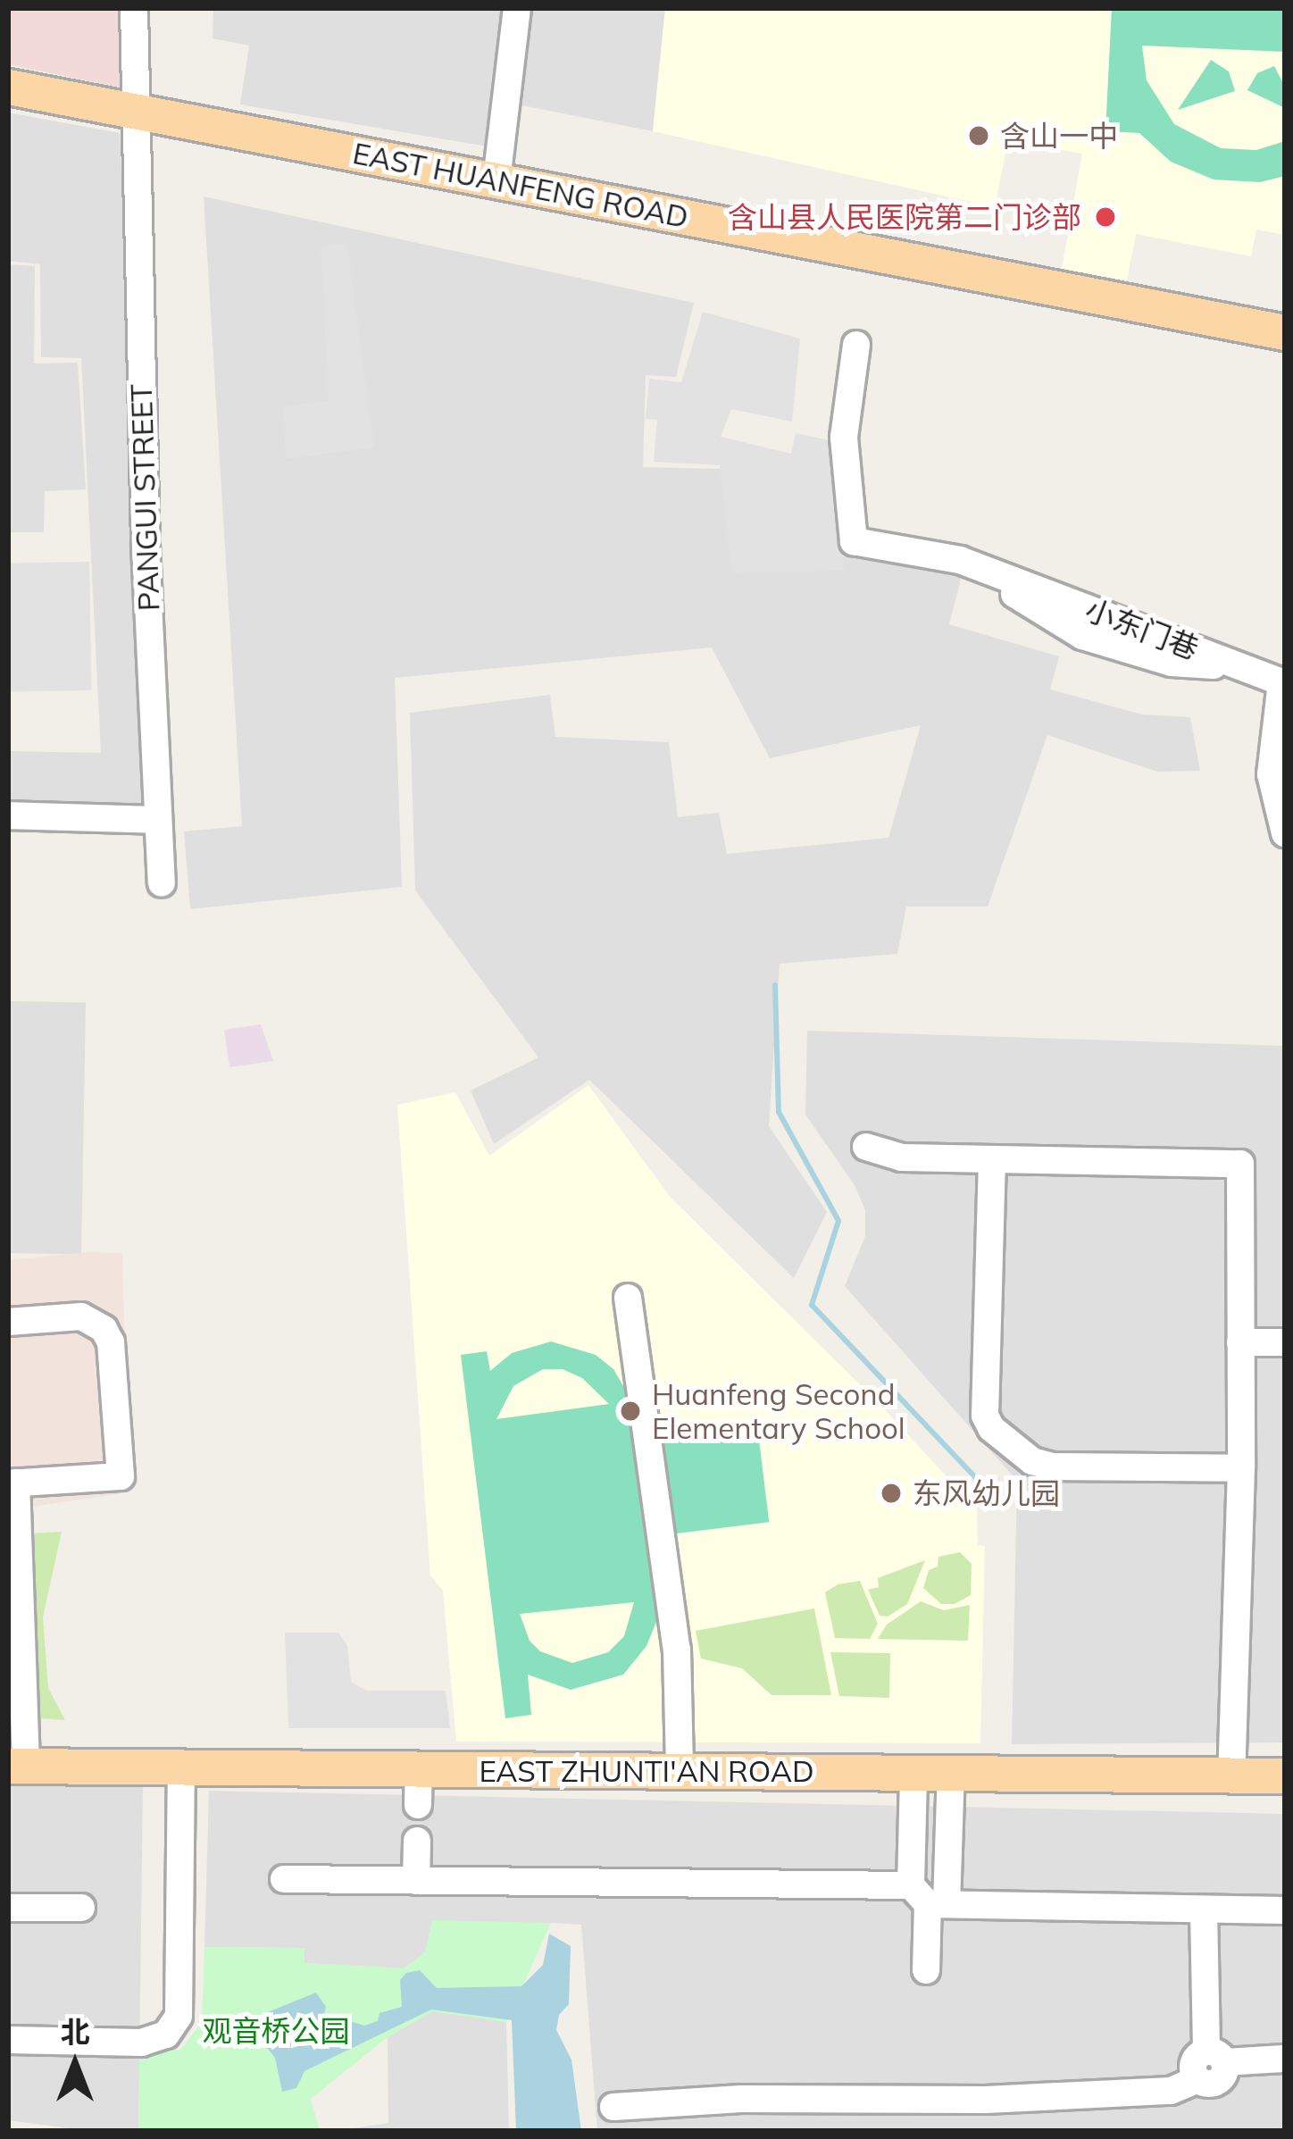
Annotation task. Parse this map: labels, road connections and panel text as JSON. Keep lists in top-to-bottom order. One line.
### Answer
{"streets":{"main road":["EAST HUANFENG ROAD","EAST ZHUNTI'AN ROAD"],"street":["PANGUI STREET","小东门巷"]},"crossings":[["EAST HUANFENG ROAD","PANGUI STREET"]],"parks":["观音桥公园"],"places":["含山一中","含山县人民医院第二门诊部","Huanfeng Second Elementary School","东风幼儿园"],"north":"top"}
